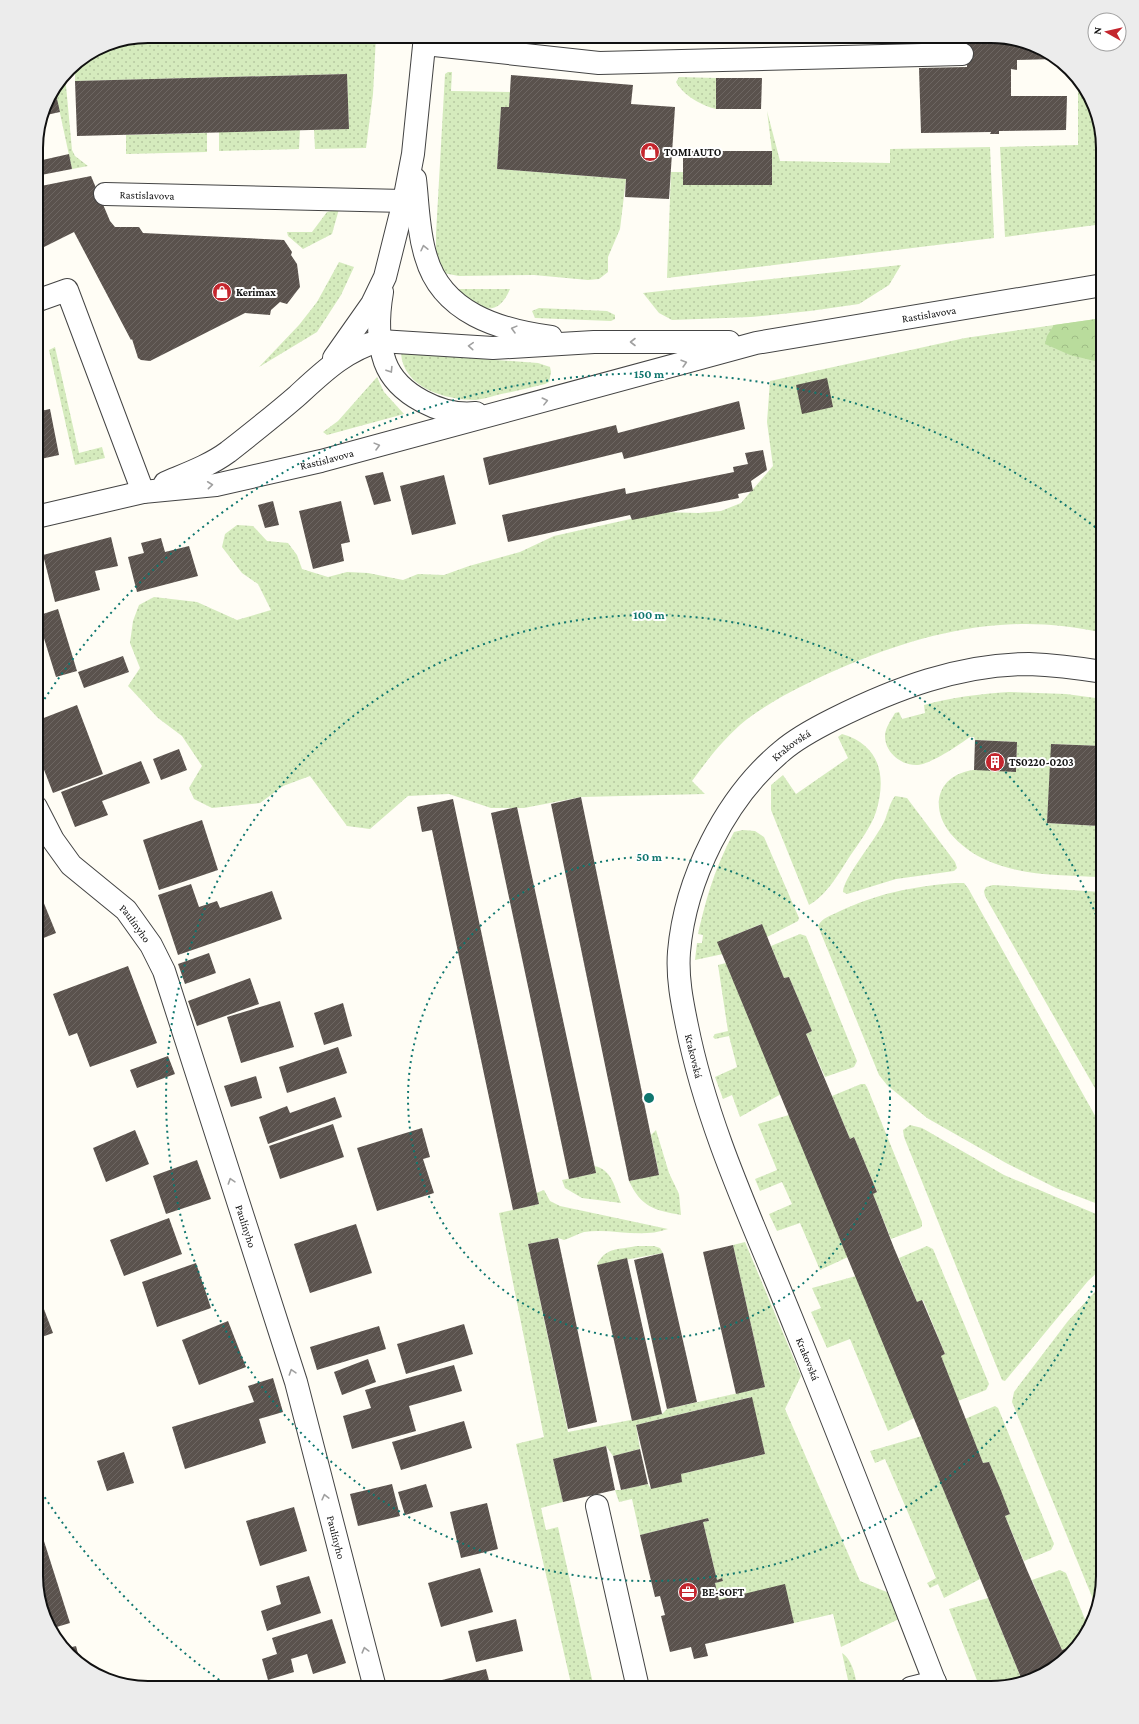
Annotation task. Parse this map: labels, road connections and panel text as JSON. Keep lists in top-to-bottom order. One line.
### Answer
{"streets":{"street":["Rastislavova","Krakovská","Paulínyho"]},"one_way":["Paulínyho"],"places":{"shop":["TOMI AUTO","Kerimax"],"building":["TS0220-0203"],"office":["BE-SOFT"]},"north":"left","rings":["150 m","100 m","50 m"]}
